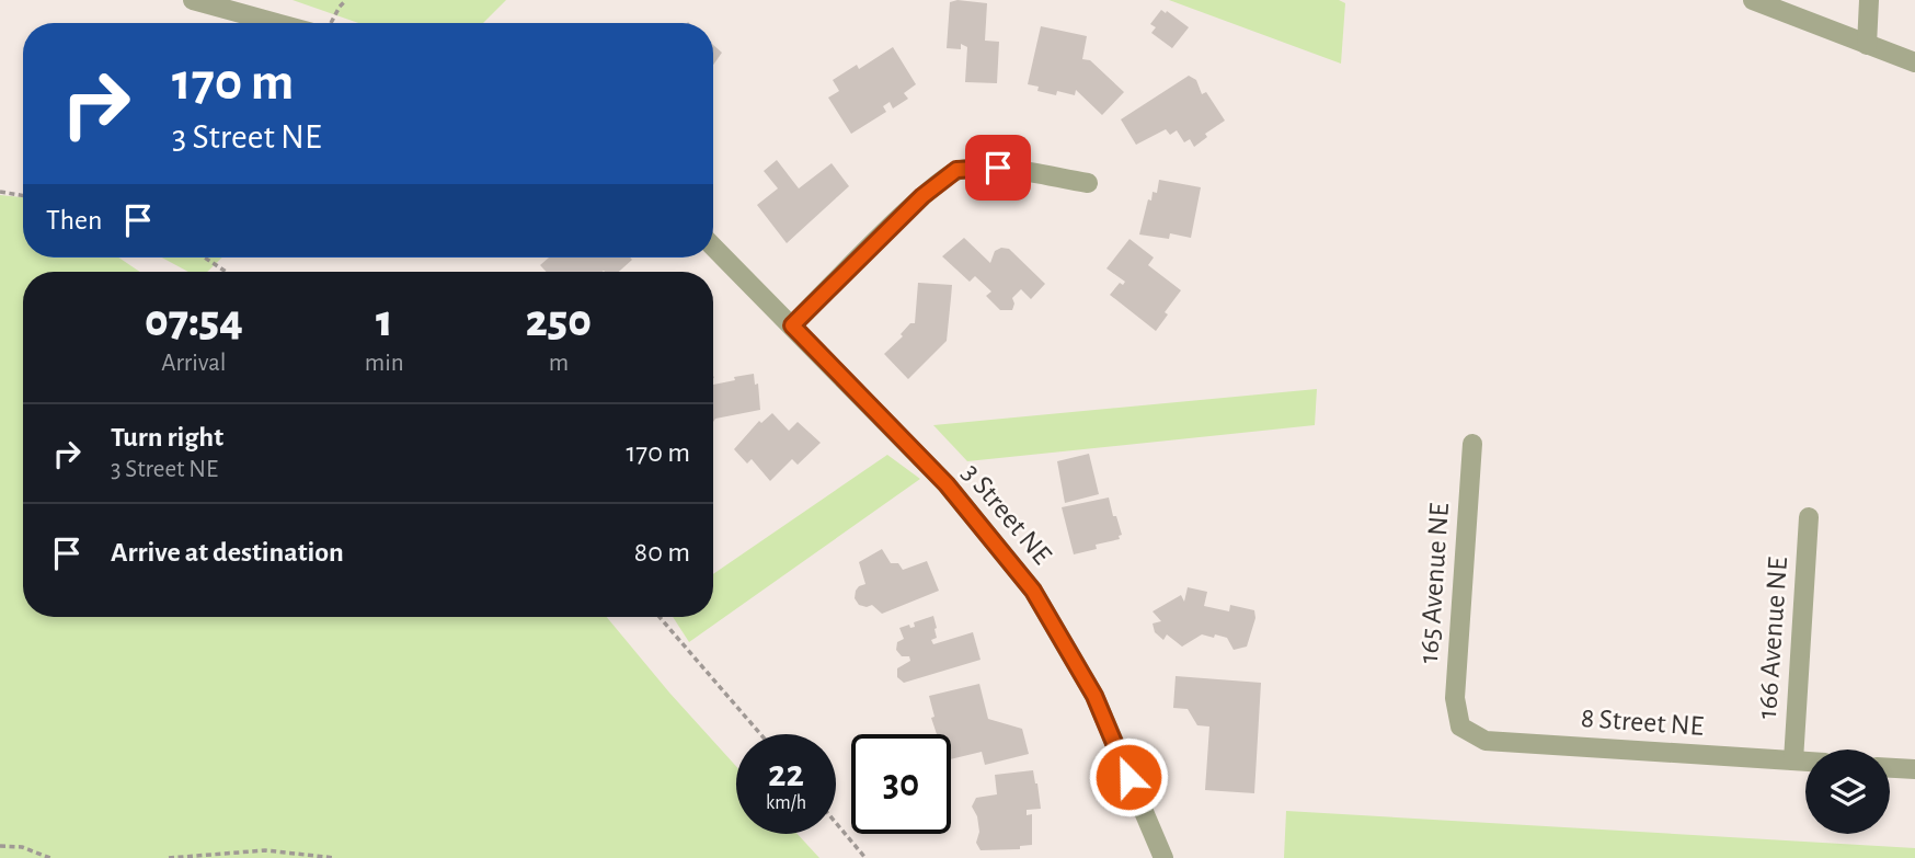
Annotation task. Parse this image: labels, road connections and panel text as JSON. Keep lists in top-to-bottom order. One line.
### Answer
{"streets":{"street":["3 Street NE","165 Avenue NE","166 Avenue NE","8 Street NE"]},"crossings":[["165 Avenue NE","8 Street NE"],["166 Avenue NE","8 Street NE"]],"page":{"turn":["170 m","3 Street NE"],"then":"Then","eta":["07:54","Arrival","1","min","250","m"],"list":[{"name":"Turn right","note":"3 Street NE","value":"170 m"},{"name":"Arrive at destination","value":"80 m"}],"speed":"22 km/h","limit":"30"}}
